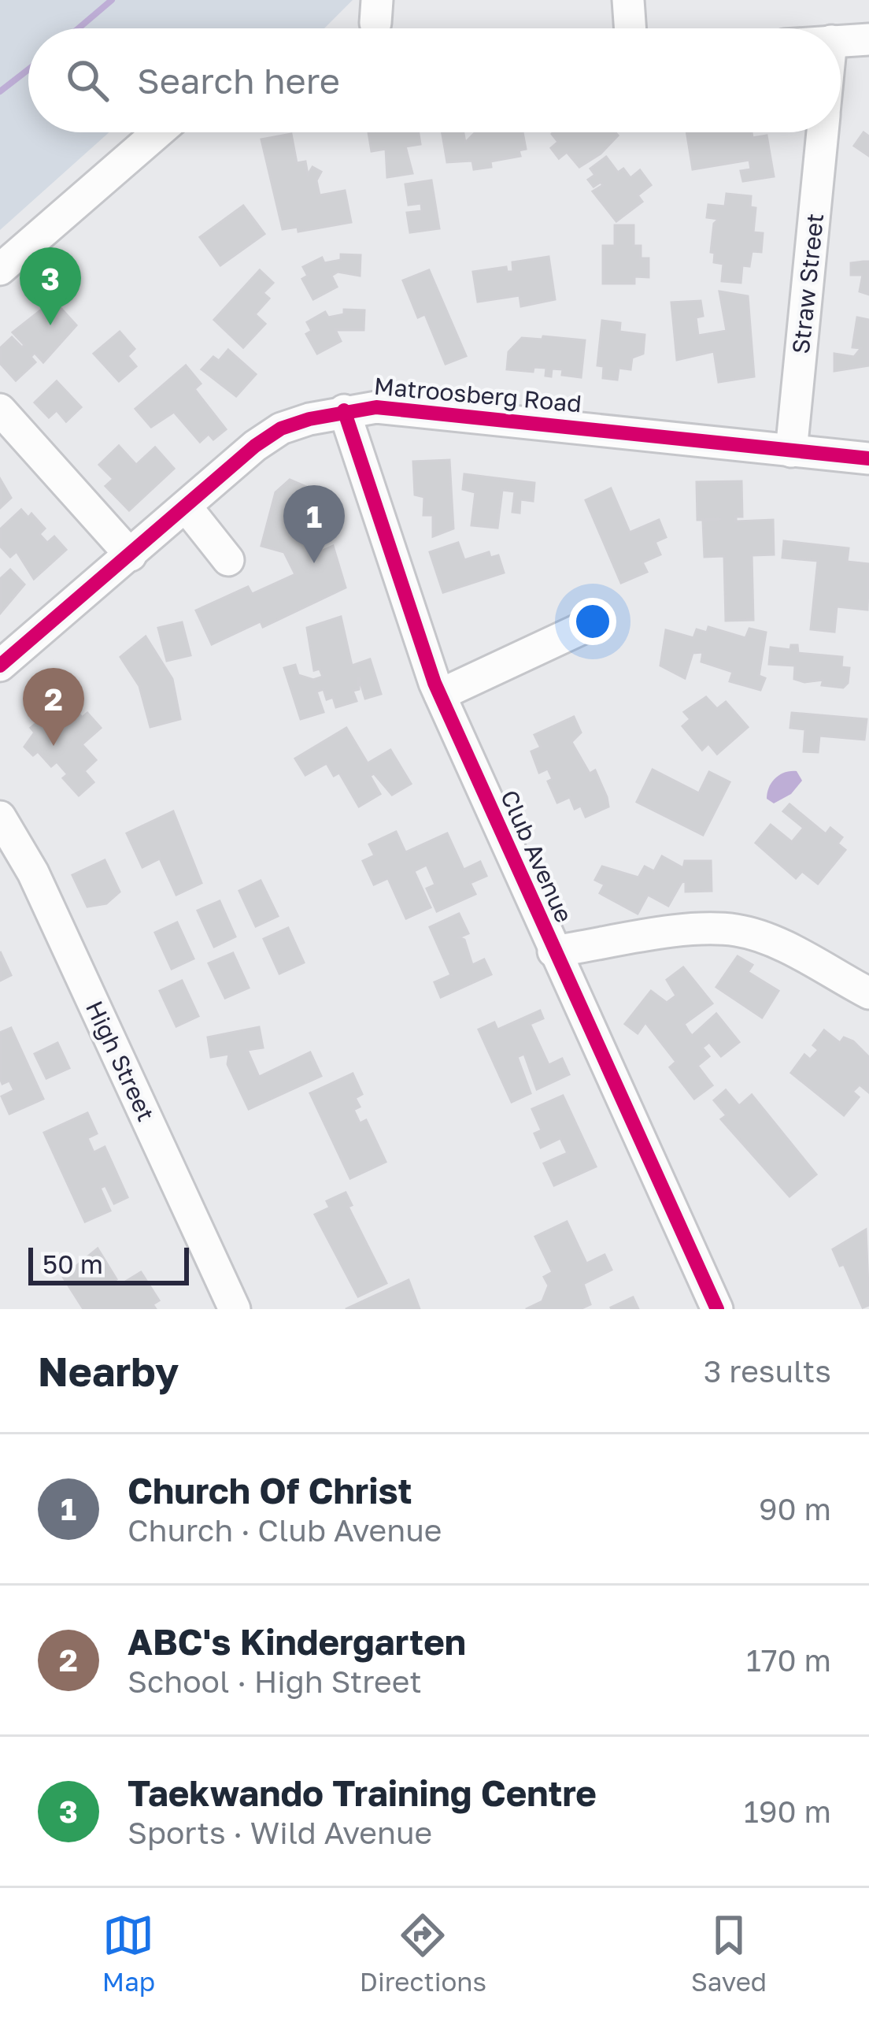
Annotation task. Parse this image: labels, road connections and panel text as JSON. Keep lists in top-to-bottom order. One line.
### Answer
{"streets":{"street":["Straw Street","Matroosberg Road","Club Avenue","High Street"]},"crossings":[["Straw Street","Matroosberg Road"],["Matroosberg Road","Club Avenue"]],"scale_bar":"50 m","page":{"search":"Search here","pins":["3","1","2"],"scale":"50 m","heading":["Nearby","3 results"],"list":[{"mark":"1","name":"Church Of Christ","note":"Church · Club Avenue","value":"90 m"},{"mark":"2","name":"ABC's Kindergarten","note":"School · High Street","value":"170 m"},{"mark":"3","name":"Taekwando Training Centre","note":"Sports · Wild Avenue","value":"190 m"}],"nav":["Map","Directions","Saved"]}}
